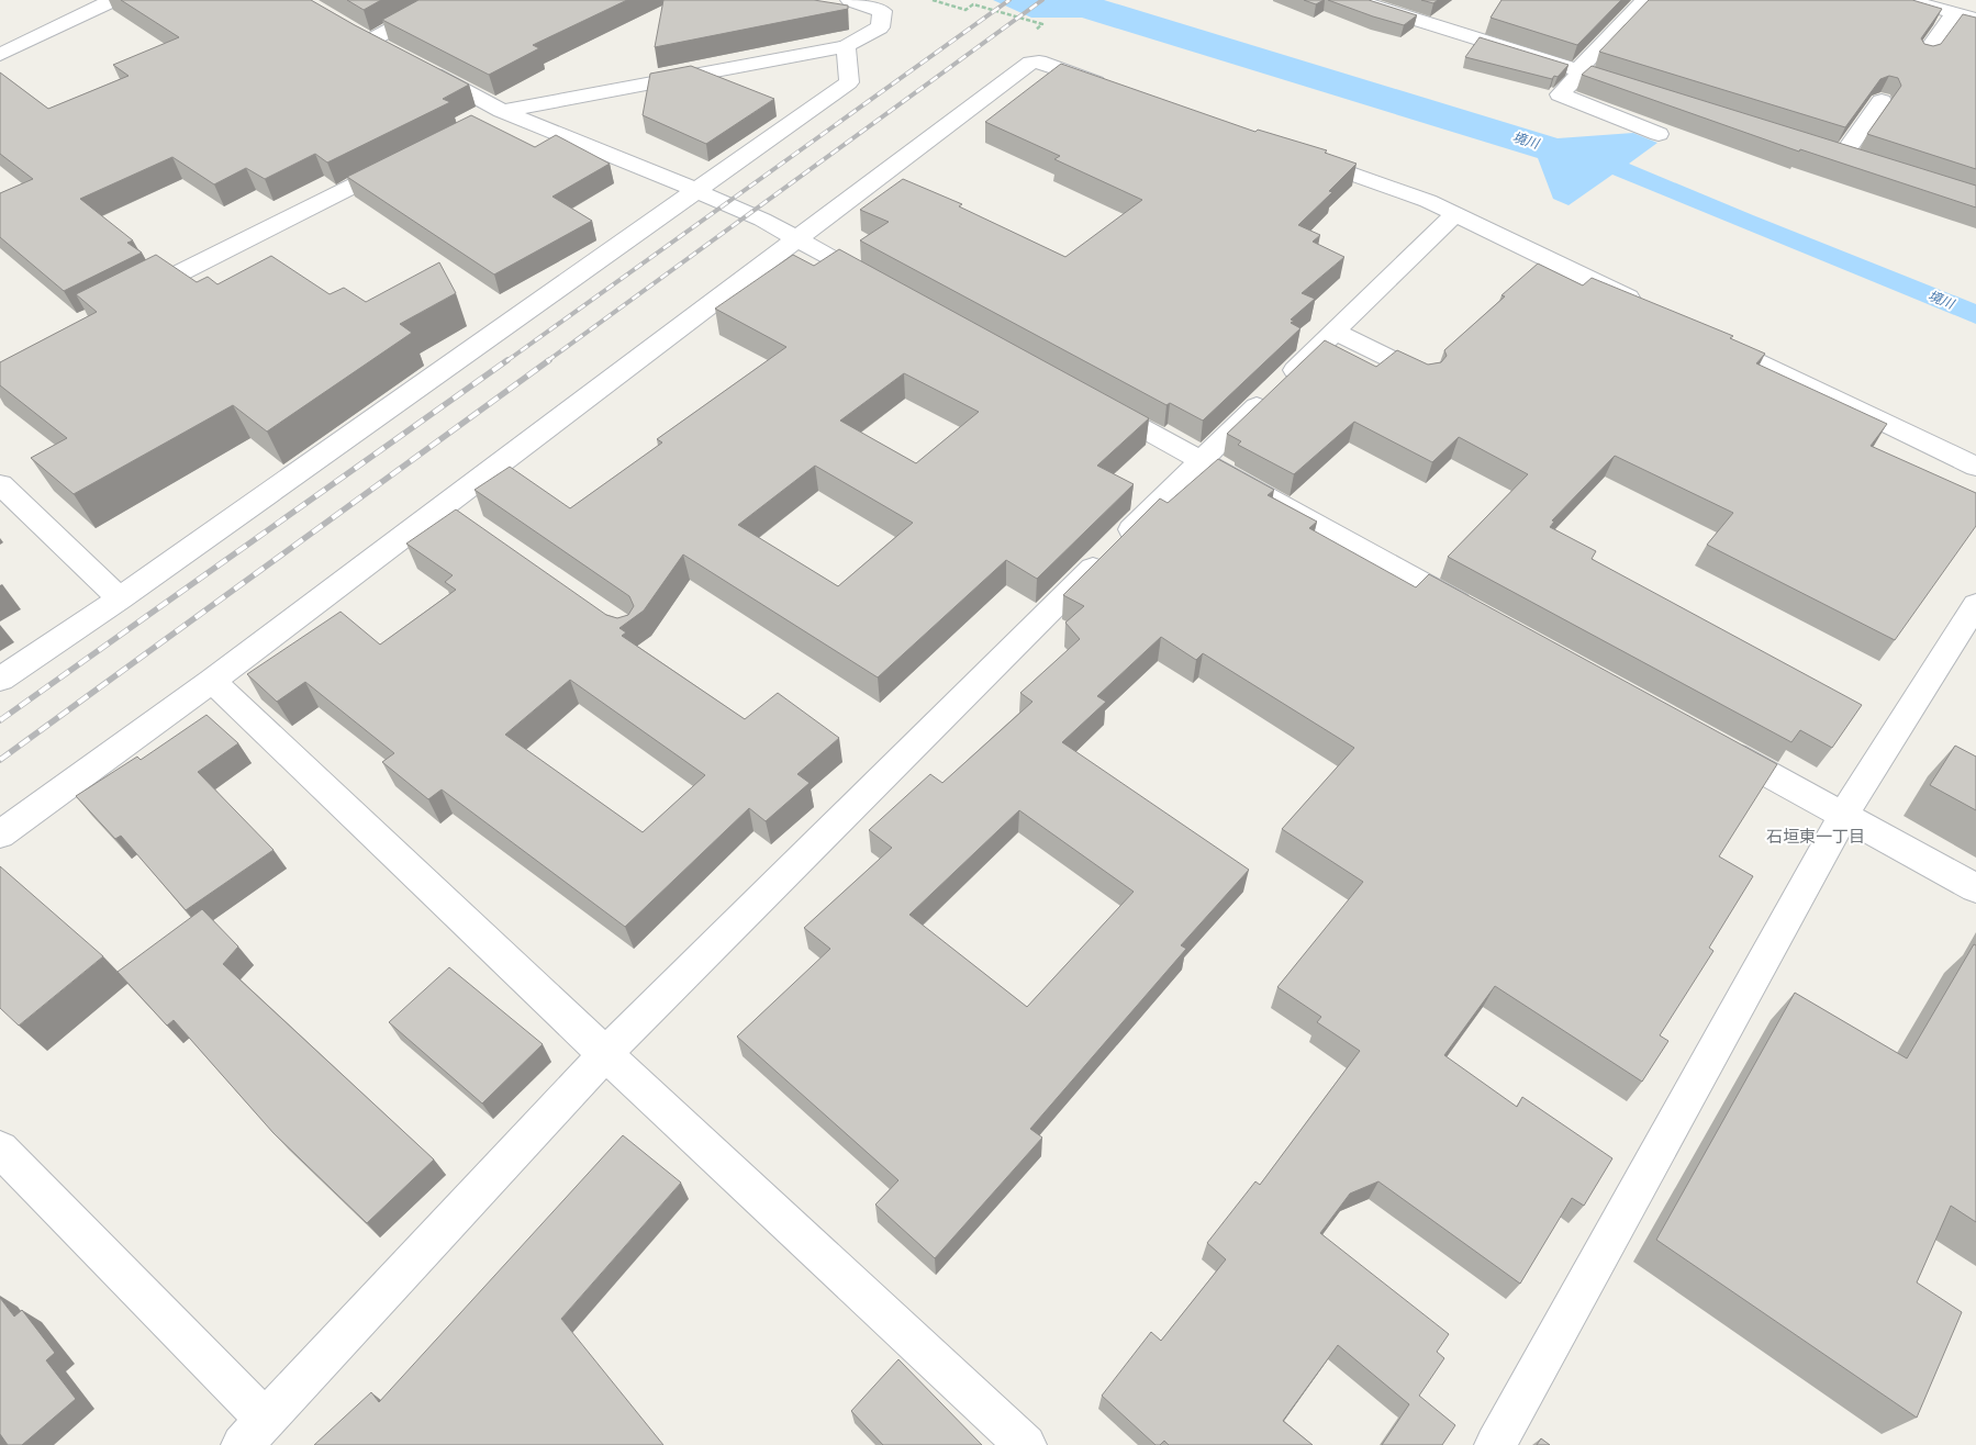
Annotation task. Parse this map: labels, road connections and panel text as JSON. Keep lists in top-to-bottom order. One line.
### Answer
{"districts":["石垣東一丁目"],"water":["境川"]}
